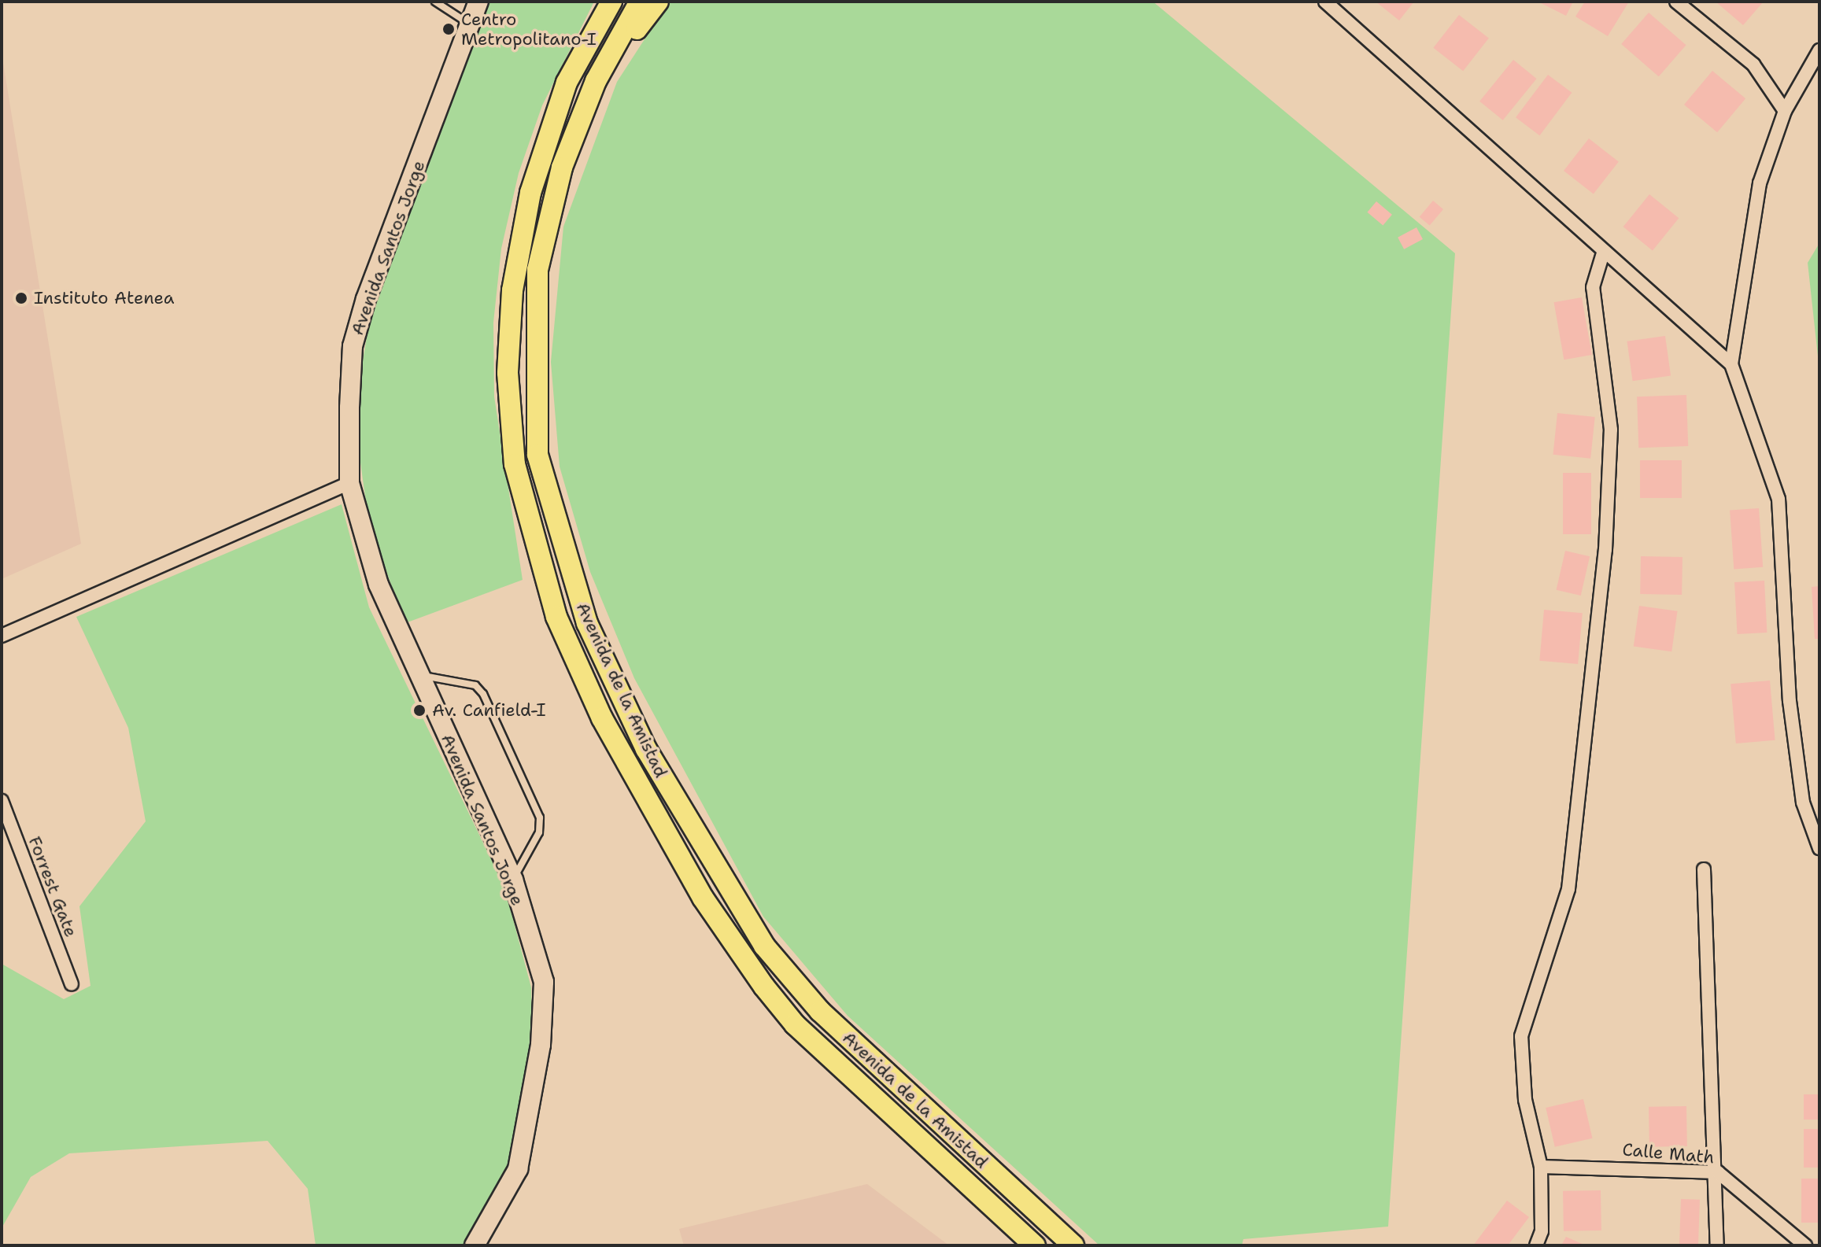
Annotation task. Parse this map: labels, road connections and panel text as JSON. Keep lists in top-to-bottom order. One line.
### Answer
{"streets":{"main road":["Avenida Santos Jorge","Avenida de la Amistad"],"street":["Forrest Gate","Calle Math"]},"places":["Centro Metropolitano-I","Instituto Atenea","Av. Canfield-I"]}
